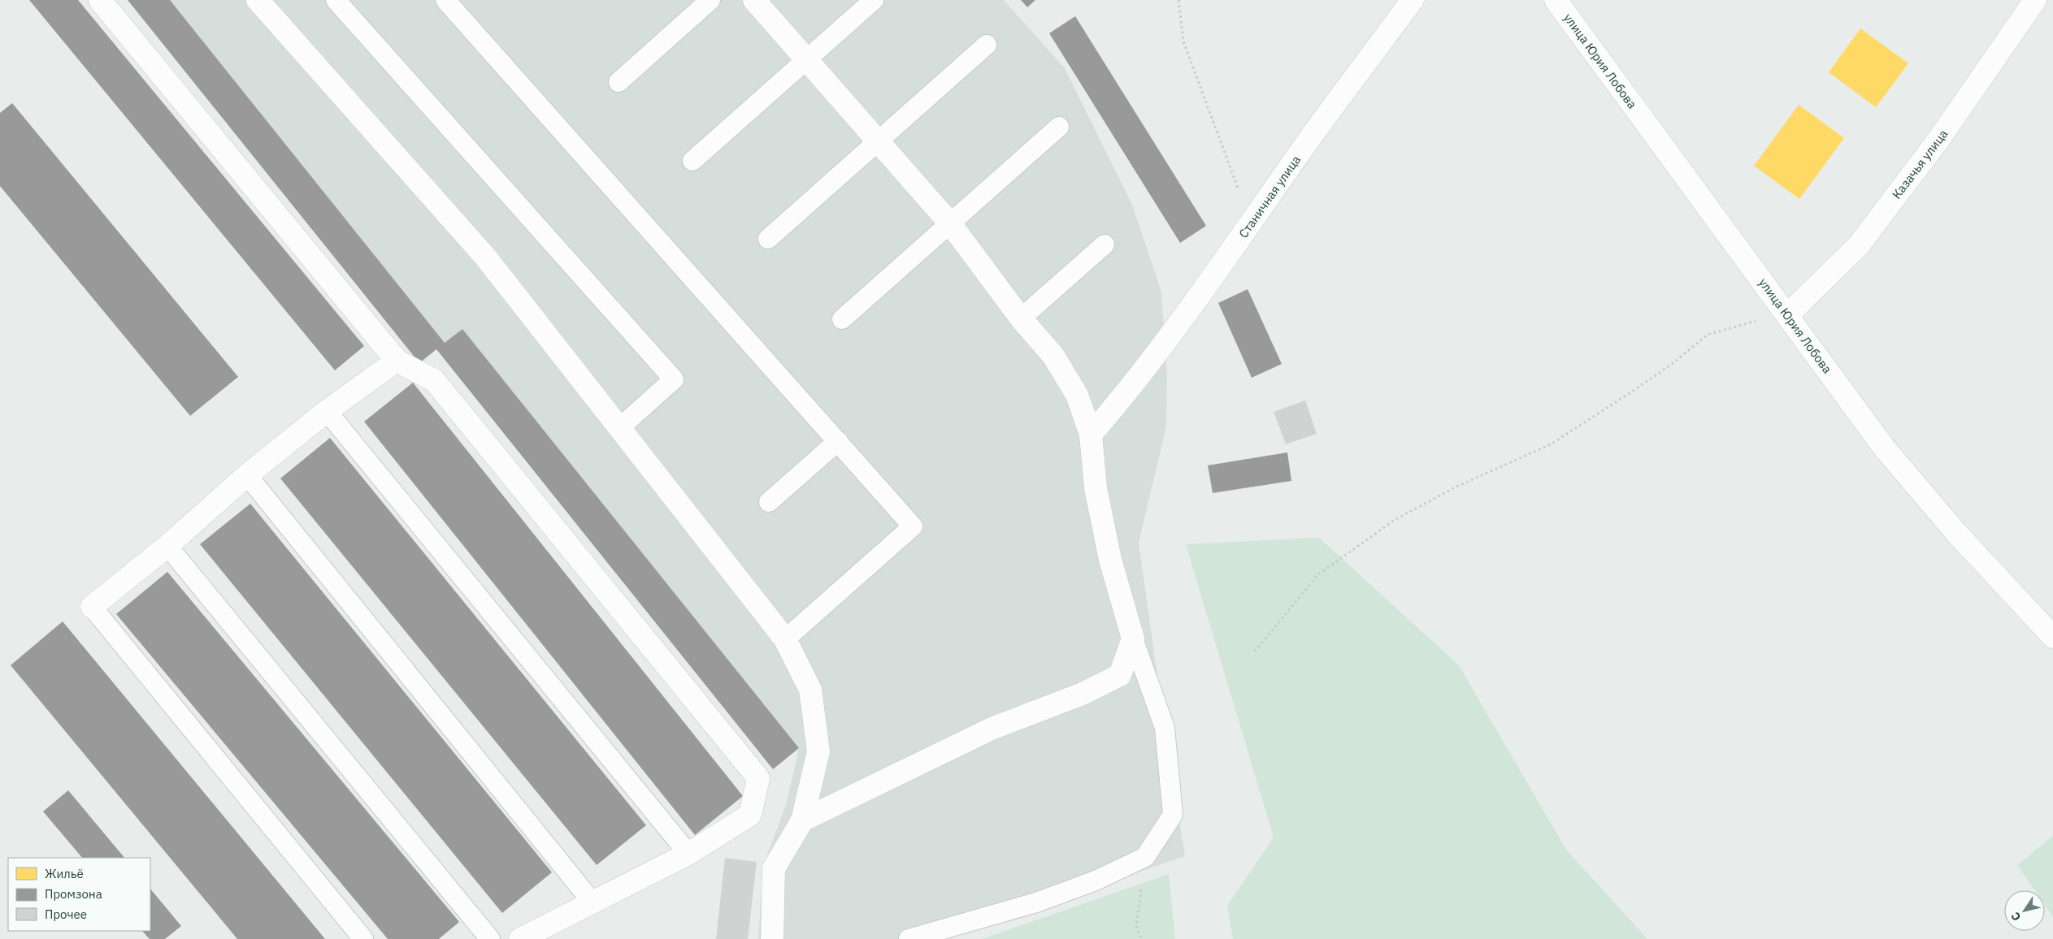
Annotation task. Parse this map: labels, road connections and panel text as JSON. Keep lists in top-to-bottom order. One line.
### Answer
{"streets":{"street":["улица Юрия Лобова","Казачья улица","Станичная улица"]},"crossings":[["улица Юрия Лобова","Казачья улица"]],"legend":["Жильё","Промзона","Прочее"],"north":"bottom left"}
